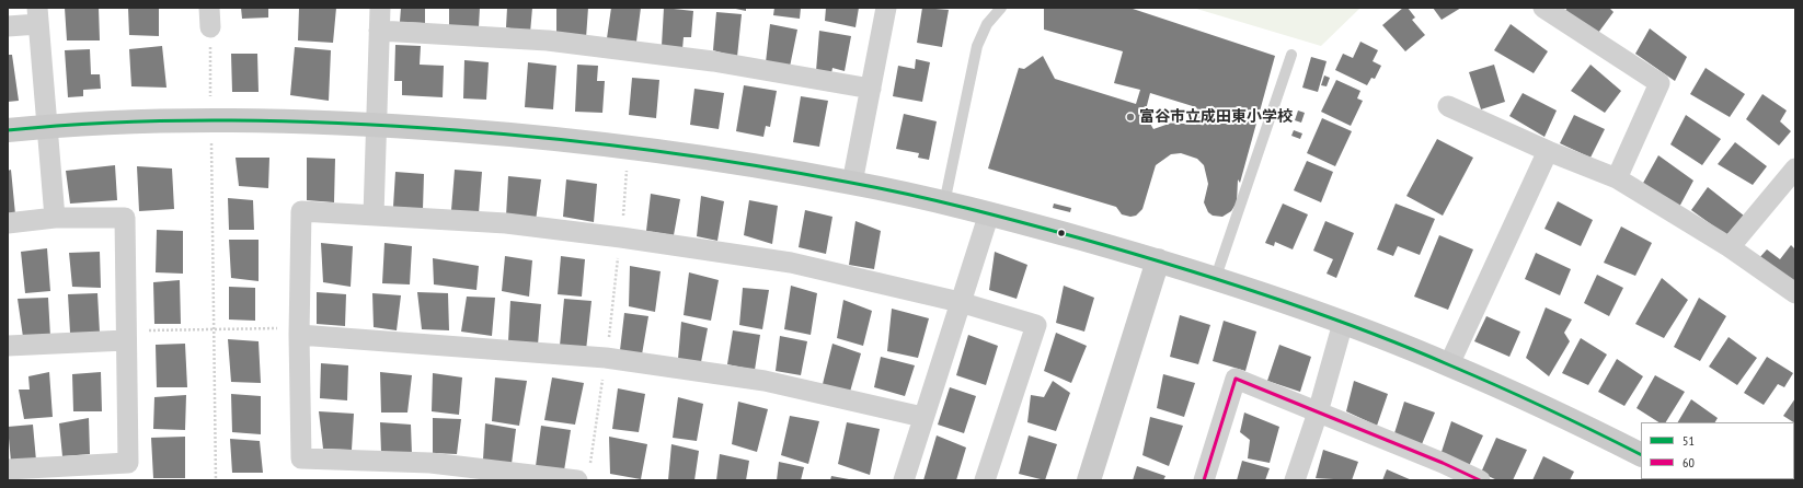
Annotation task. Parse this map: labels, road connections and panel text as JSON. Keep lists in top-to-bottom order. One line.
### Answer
{"places":["富谷市立成田東小学校"],"lines":["transit line 51","transit line 60"],"legend":["51","60"]}
